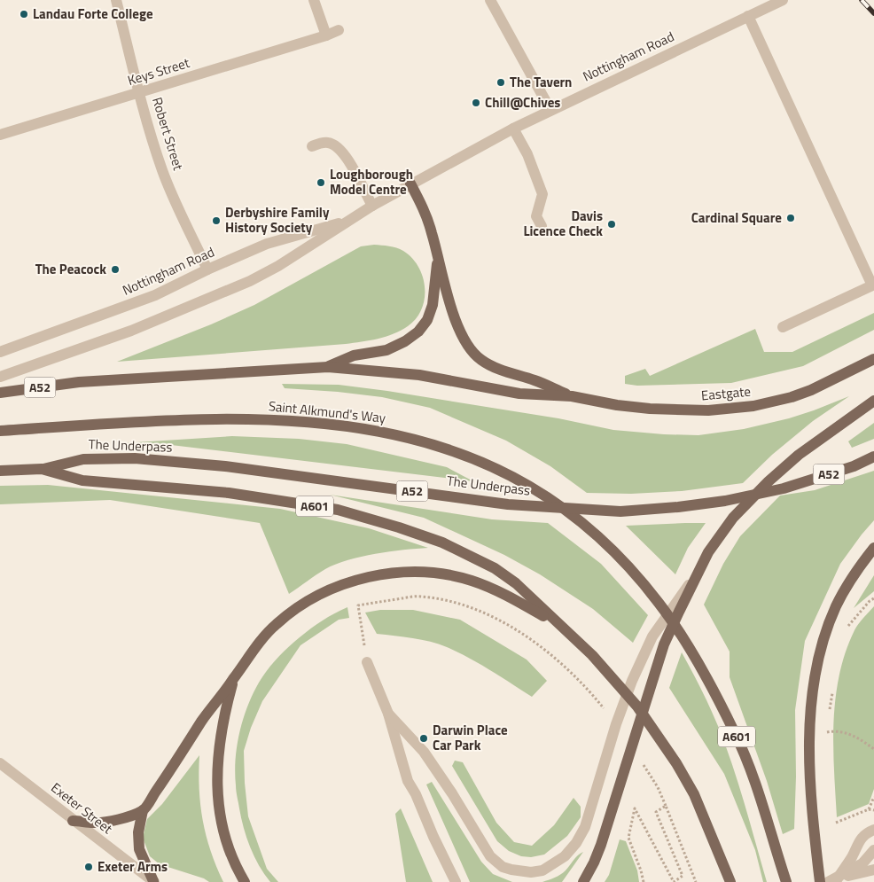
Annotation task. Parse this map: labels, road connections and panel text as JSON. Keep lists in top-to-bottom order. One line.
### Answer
{"streets":{"main road":["A52","Eastgate","Saint Alkmund's Way","The Underpass","A601"],"street":["Nottingham Road","Keys Street","Robert Street","Exeter Street"]},"crossings":[["Nottingham Road","Robert Street"],["Keys Street","Robert Street"],["A52","Eastgate"],["The Underpass","A601"]],"places":["Landau Forte College","The Tavern","Chill@Chives","Loughborough Model Centre","Cardinal Square","Derbyshire Family History Society","Davis Licence Check","The Peacock","Darwin Place Car Park","Exeter Arms"]}
